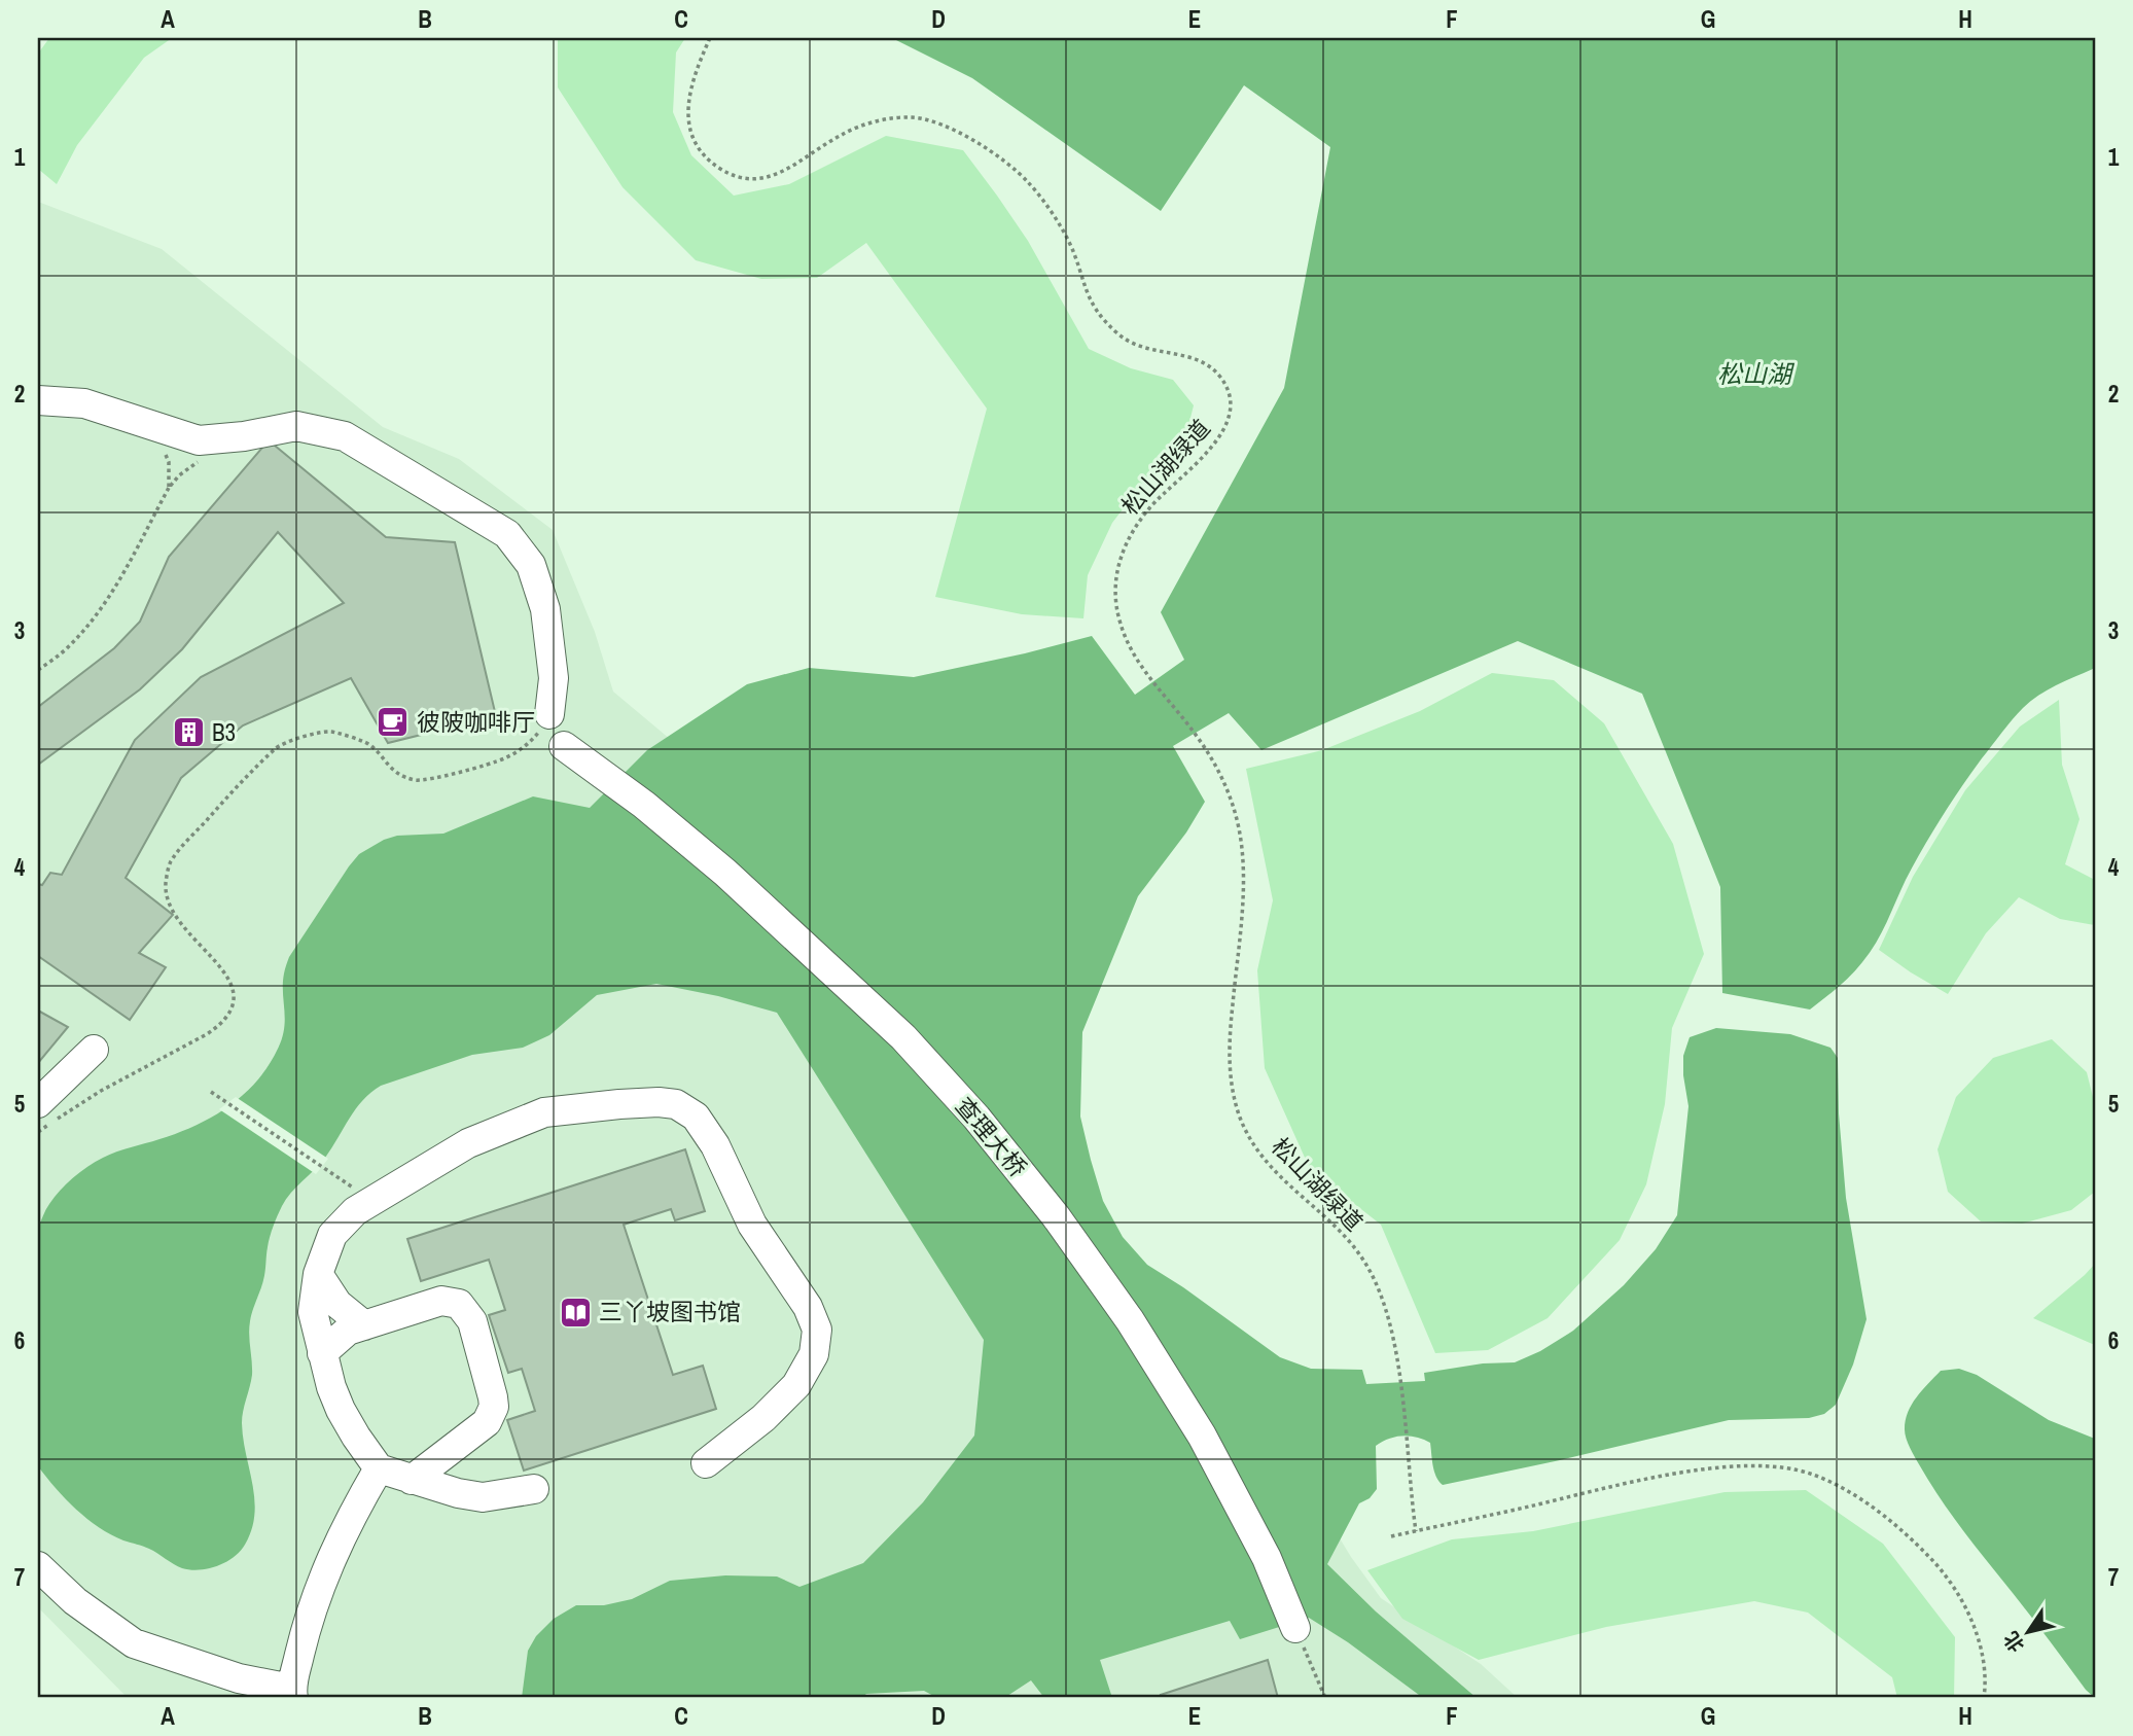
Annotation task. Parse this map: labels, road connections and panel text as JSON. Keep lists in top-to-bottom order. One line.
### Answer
{"streets":{"street":["查理大桥"],"path":["松山湖绿道"]},"water":["松山湖"],"places":{"cafe":["彼陂咖啡厅"],"building":["B3"],"library":["三丫坡图书馆"]},"north":"bottom left","grid":{"columns":["A","B","C","D","E","F","G","H"],"rows":["1","2","3","4","5","6","7"]}}
